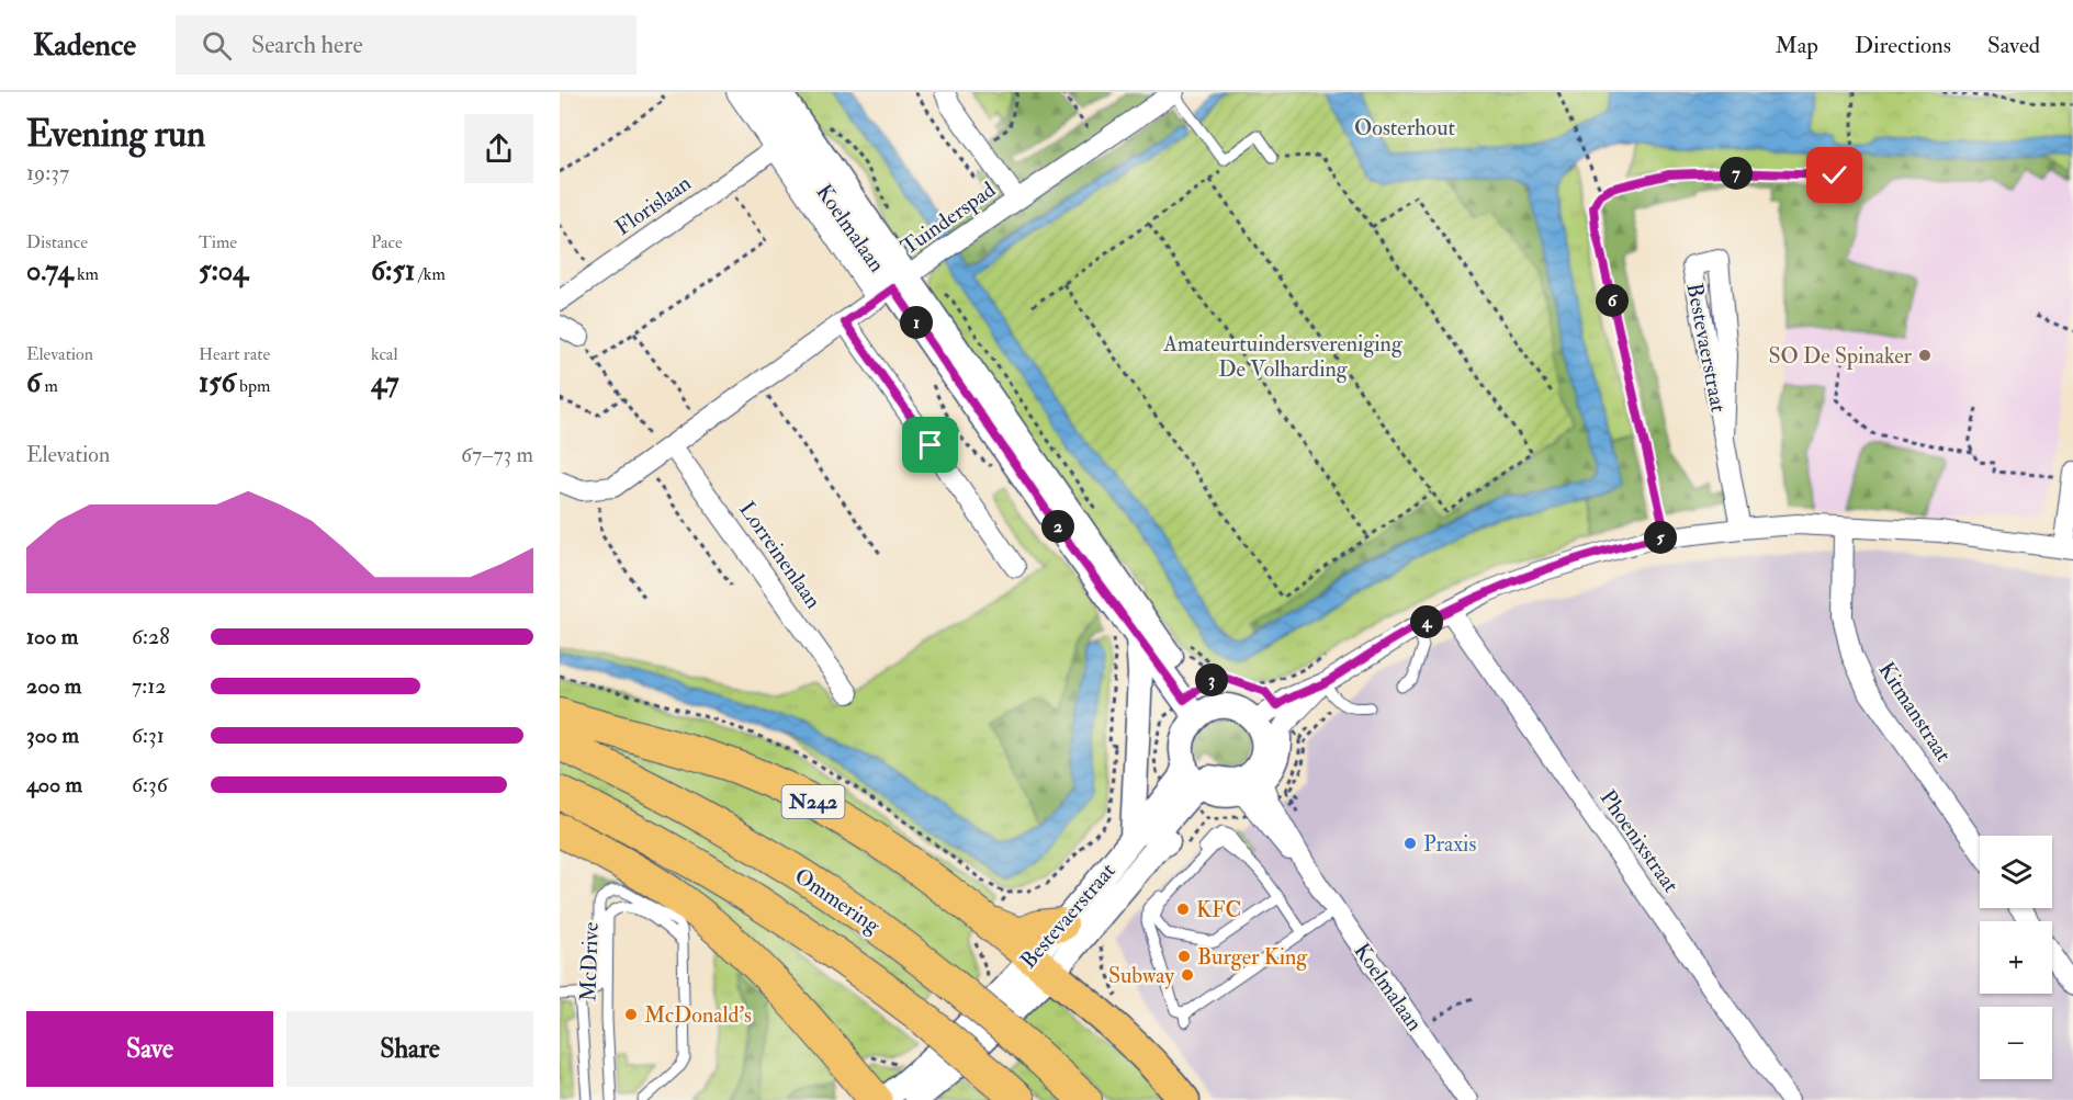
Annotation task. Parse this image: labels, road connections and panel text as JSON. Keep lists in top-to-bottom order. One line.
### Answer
{"streets":{"highway":["N242","Ommering"],"street":["Florislaan","Tuinderspad","Koelmalaan","Bestevaerstraat","Lorreinenlaan","Kitmanstraat","Phoenixstraat"],"lane":["McDrive"]},"crossings":[["Florislaan","Koelmalaan"],["Tuinderspad","Koelmalaan"],["Bestevaerstraat","N242"]],"parks":["Oosterhout","Amateurtuindersvereniging De Volharding"],"places":["SO De Spinaker","Praxis","KFC","Burger King","Subway","McDonald's"],"page":{"header":"Kadence","search":"Search here","nav":["Map","Directions","Saved"],"heading":["Evening run","19:37"],"pins":["7","6","1","2","5","4","3"],"stats":[["Distance","0.74 km"],["Time","5:04"],["Pace","6:51 /km"],["Elevation","6 m"],["Heart rate","156 bpm"],["kcal","47"]],"chart":["Elevation","67–73 m"],"list":[{"name":"100 m","note":"6:28"},{"name":"200 m","note":"7:12"},{"name":"300 m","note":"6:31"},{"name":"400 m","note":"6:36"}],"map_buttons":["+","−"],"buttons":["Save","Share"]}}
